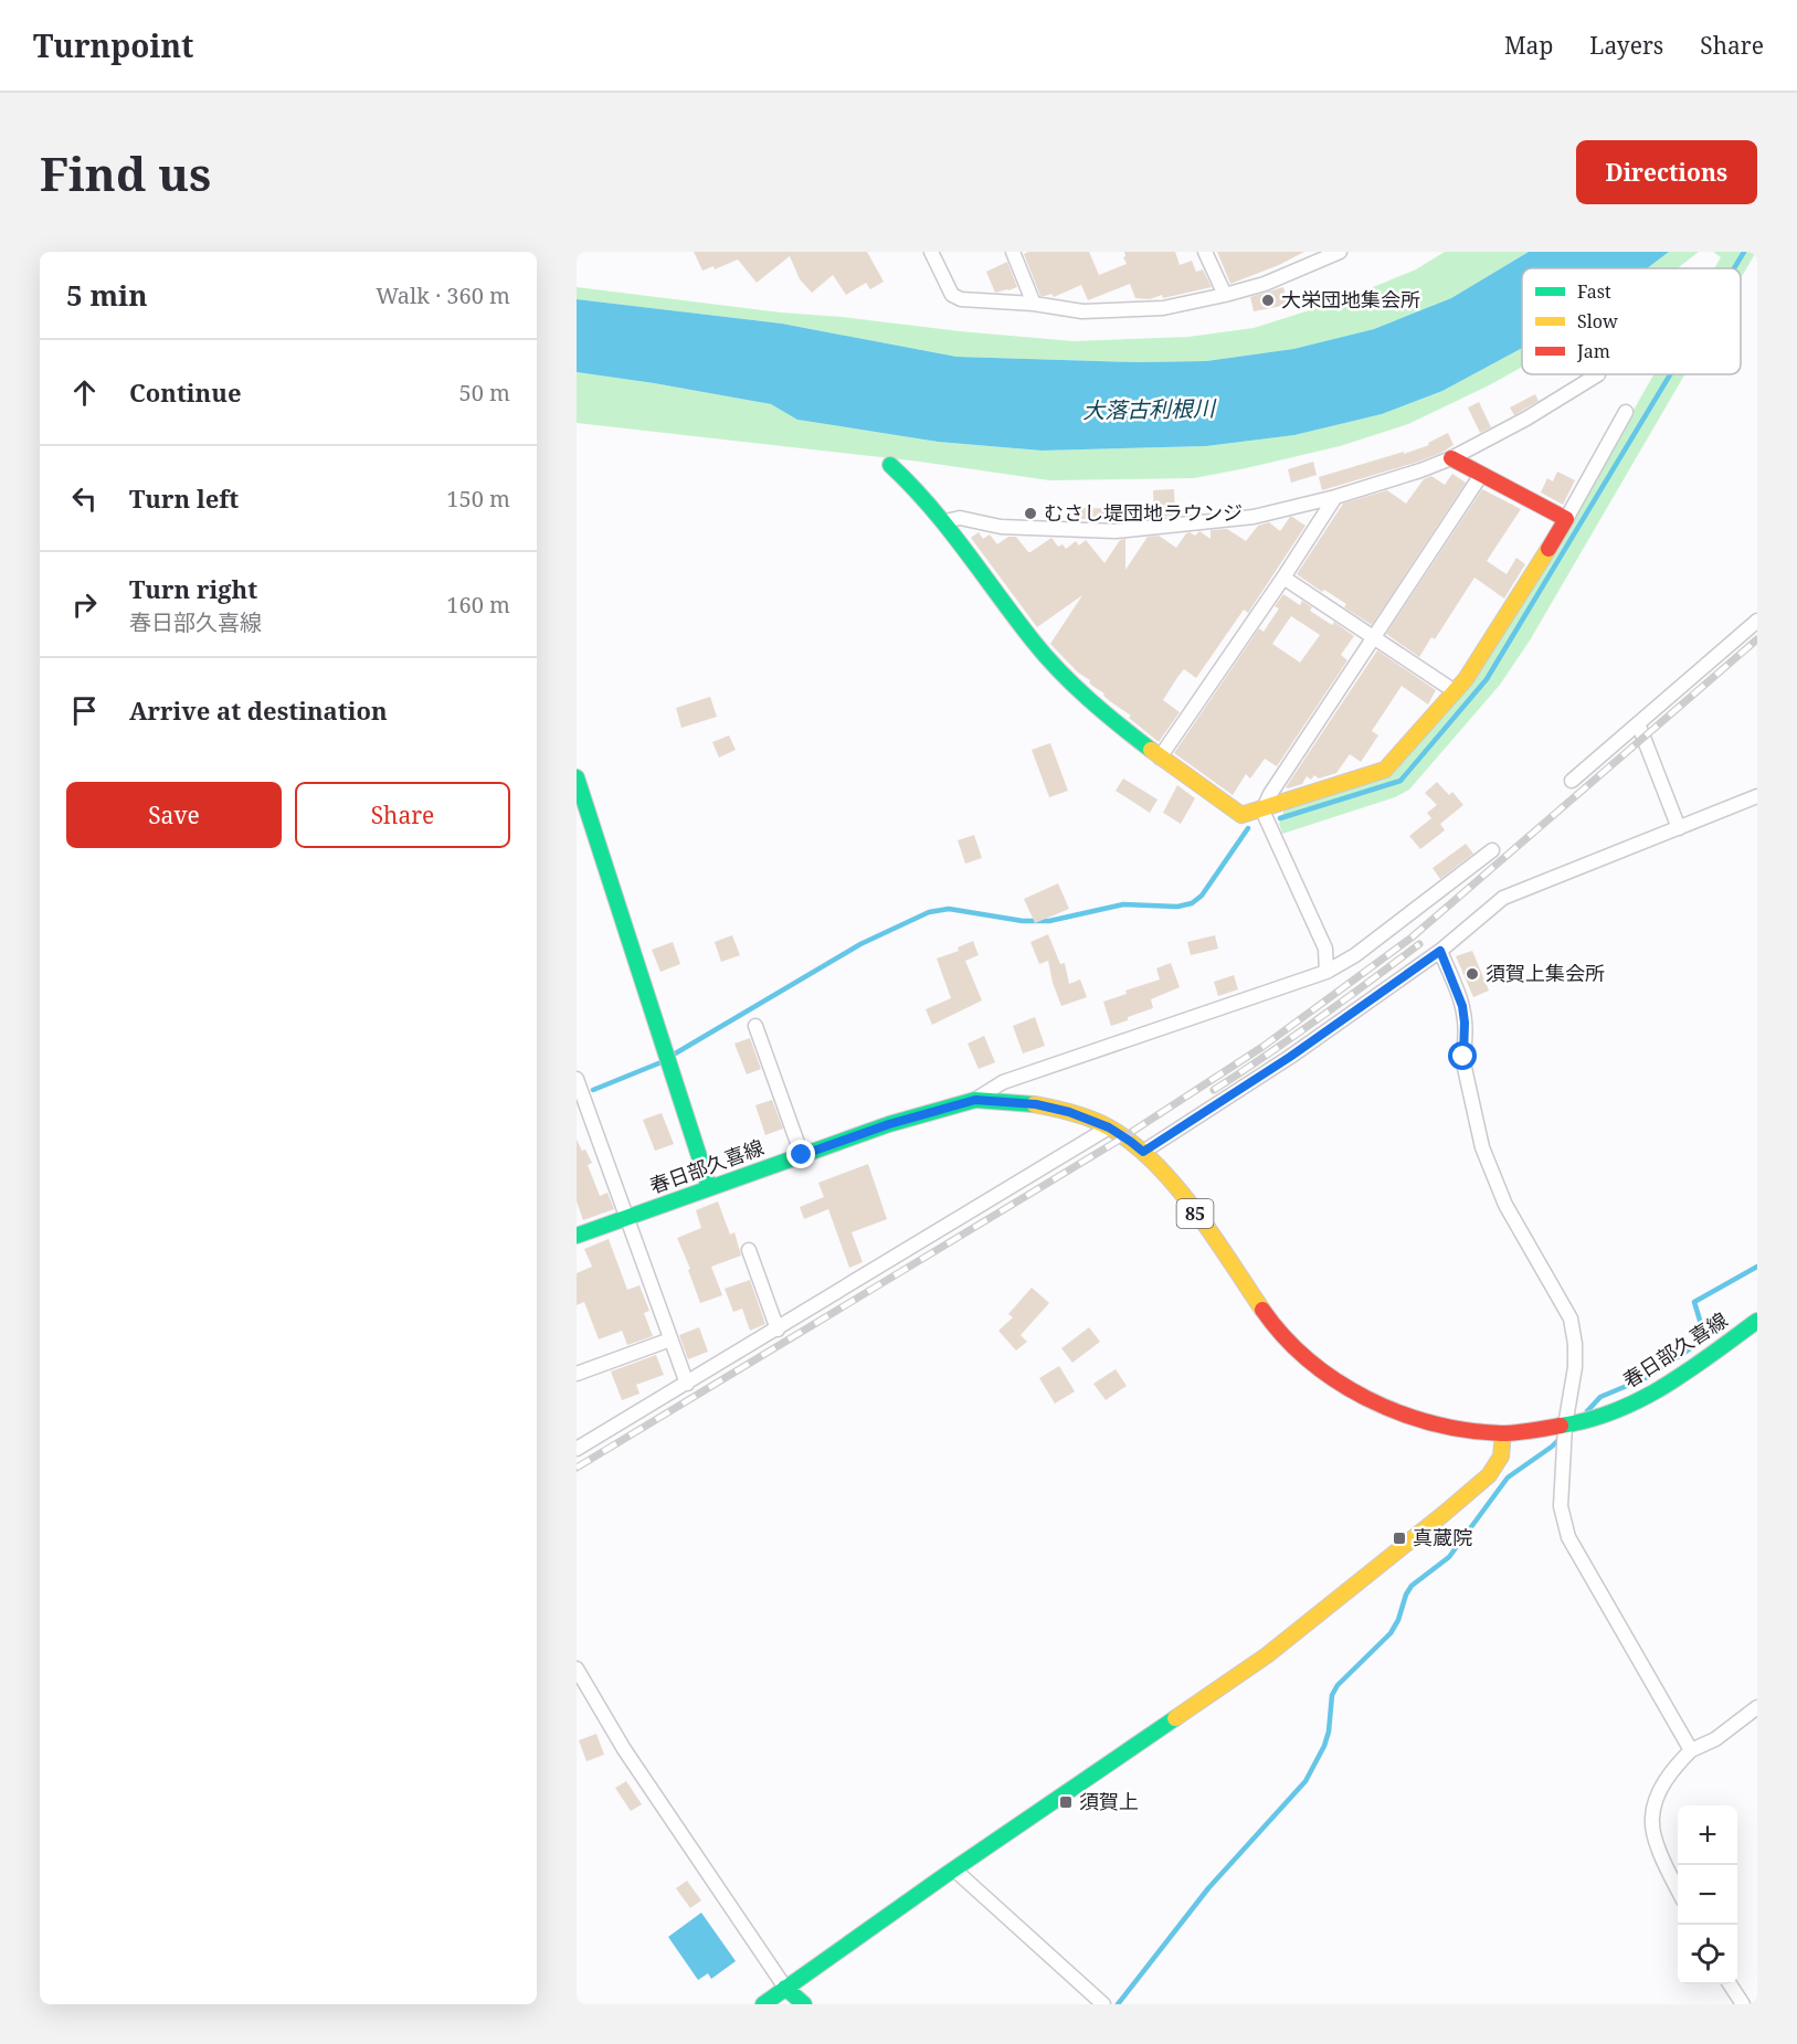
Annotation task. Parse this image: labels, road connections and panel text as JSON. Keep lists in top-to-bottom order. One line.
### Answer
{"streets":{"street":["春日部久喜線","85"]},"water":["大落古利根川"],"places":{"other":["大栄団地集会所","むさし堤団地ラウンジ","須賀上集会所"],"transit":["真蔵院","須賀上"]},"legend":["Fast","Slow","Jam"],"page":{"header":"Turnpoint","nav":["Map","Layers","Share"],"buttons":["Directions",["Save","Share"]],"title":"Find us","heading":["5 min","Walk · 360 m"],"list":[["Continue","50 m"],["Turn left","150 m"],["Turn right","春日部久喜線","160 m"],"Arrive at destination"],"map_buttons":["+","−"]}}
